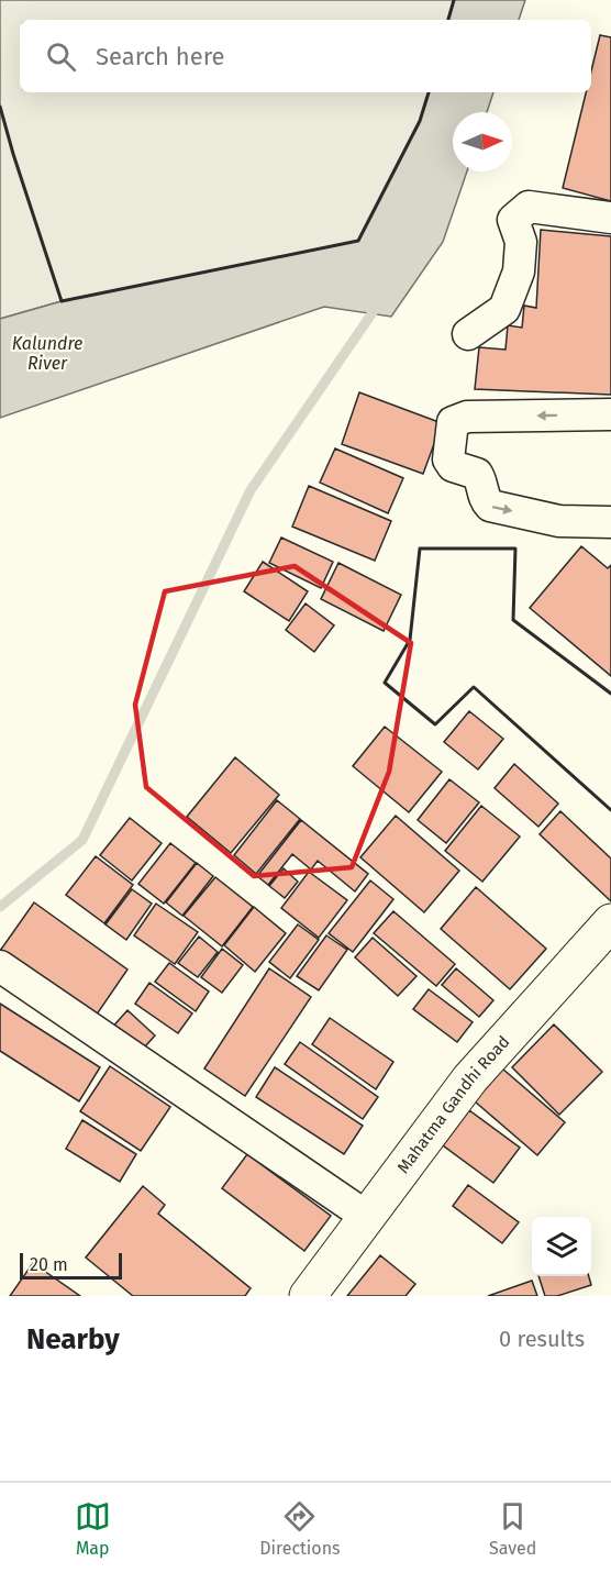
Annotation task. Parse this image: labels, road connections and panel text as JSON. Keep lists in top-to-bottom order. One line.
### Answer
{"streets":{"main road":["Mahatma Gandhi Road"]},"water":["Kalundre River"],"scale_bar":"20 m","north":"right","page":{"search":"Search here","scale":"20 m","heading":["Nearby","0 results"],"nav":["Map","Directions","Saved"]}}
